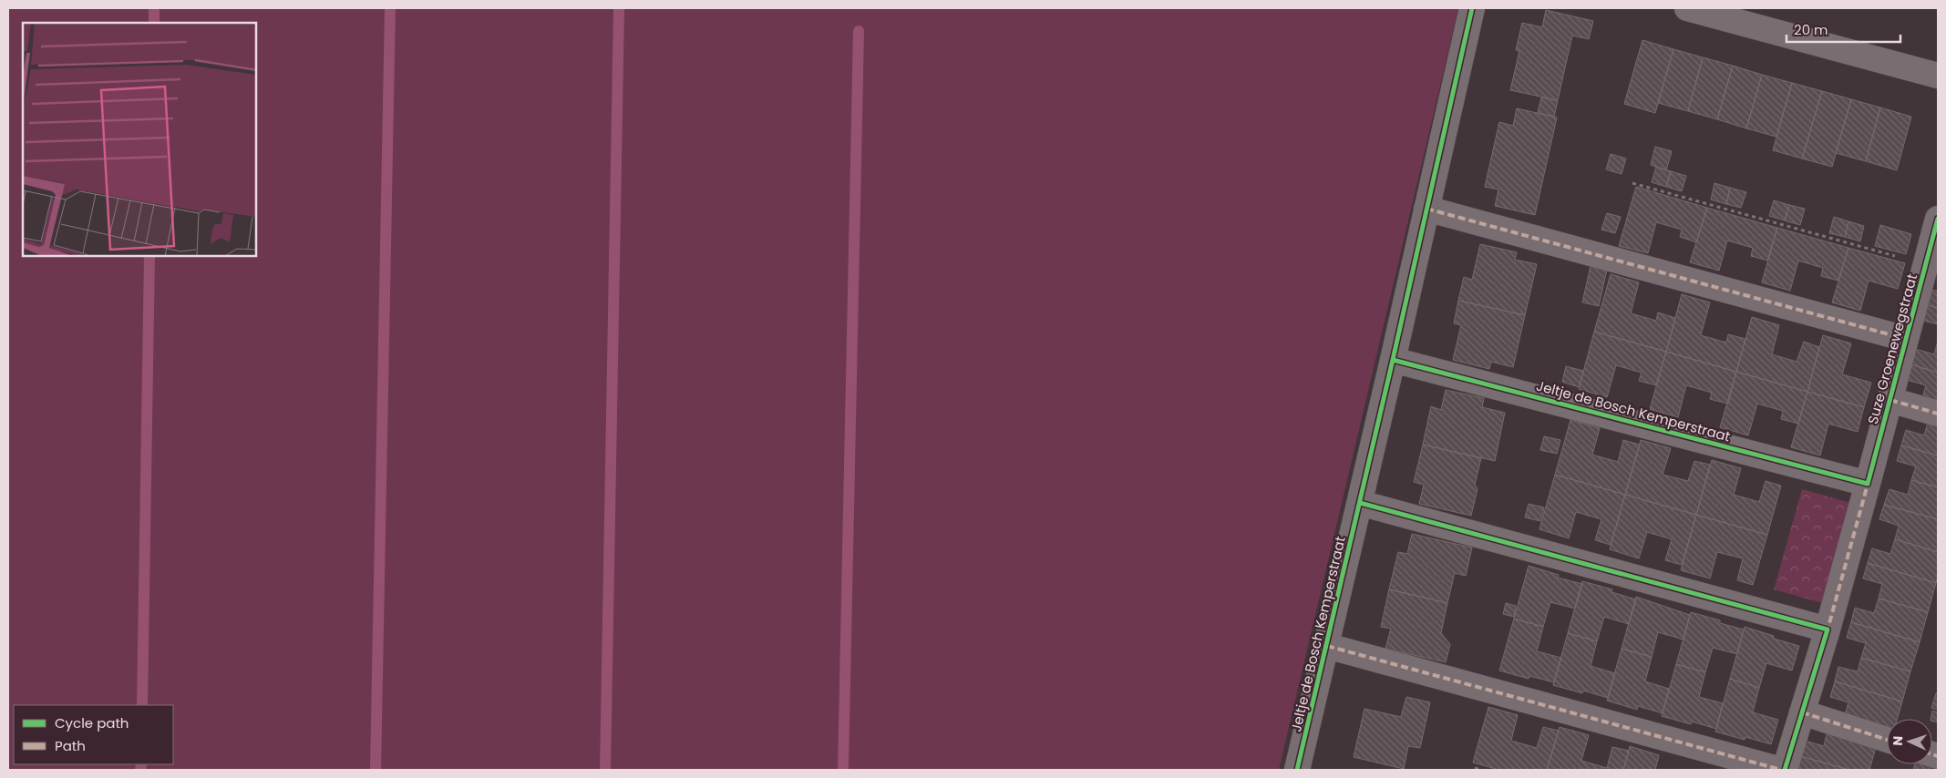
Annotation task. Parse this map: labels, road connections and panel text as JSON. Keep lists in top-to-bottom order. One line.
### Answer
{"streets":{"street":["Suze Groenewegstraat","Jeltje de Bosch Kemperstraat"]},"crossings":[["Suze Groenewegstraat","Jeltje de Bosch Kemperstraat"]],"legend":["Cycle path","Path"],"scale_bar":"20 m","north":"left"}
